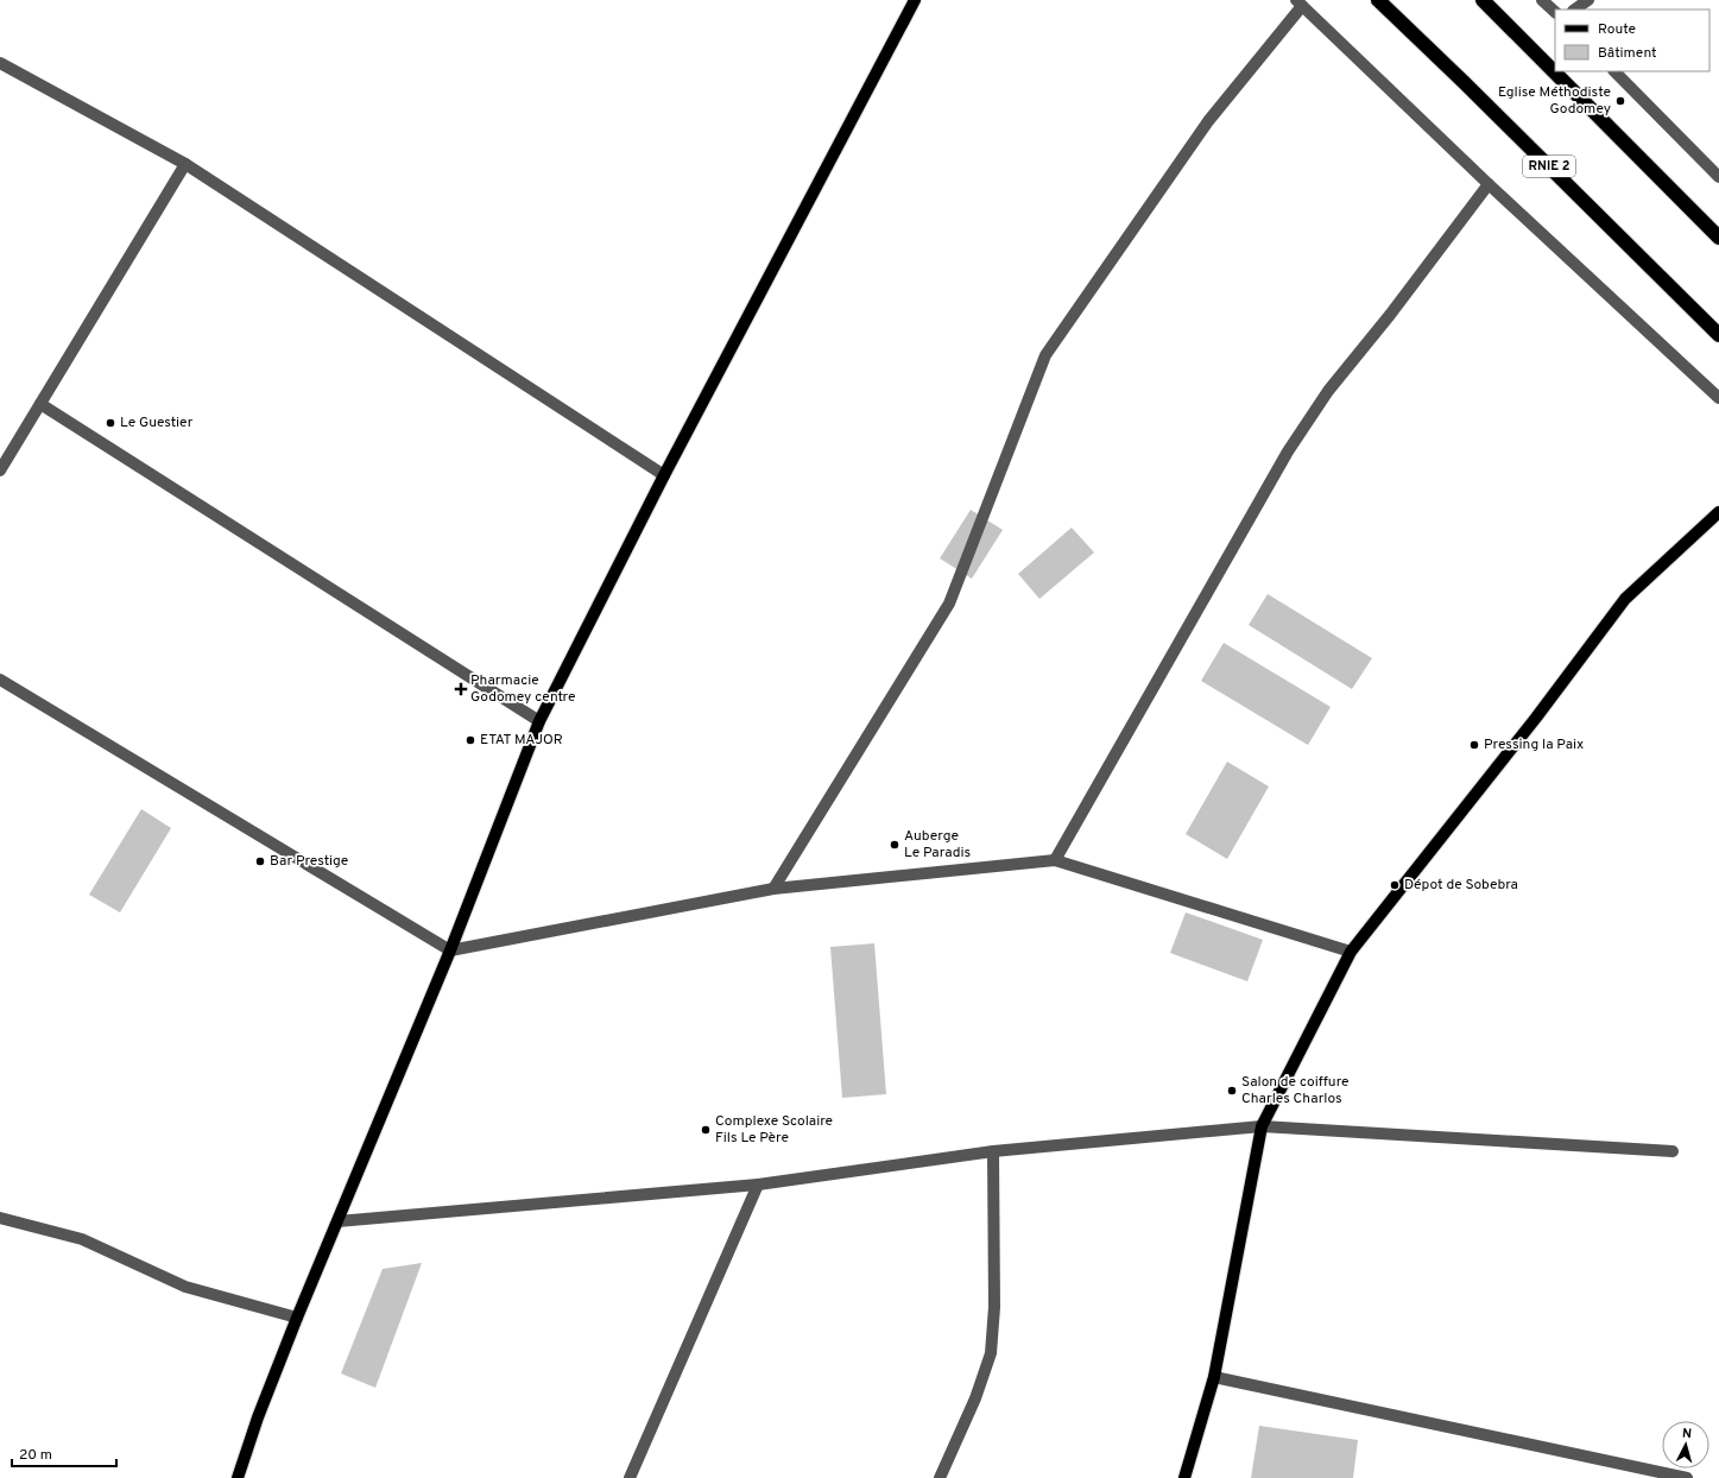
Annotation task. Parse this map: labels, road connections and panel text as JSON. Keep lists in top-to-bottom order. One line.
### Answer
{"streets":{"highway":["RNIE 2"]},"places":{"other":["Eglise Méthodiste Godomey","Le Guestier","ETAT MAJOR","Pressing la Paix","Auberge Le Paradis","Bar Prestige","Dépot de Sobebra","Salon de coiffure Charles Charlos","Complexe Scolaire Fils Le Père"],"health":["Pharmacie Godomey centre"]},"legend":["Route","Bâtiment"],"scale_bar":"20 m","north":"top"}
